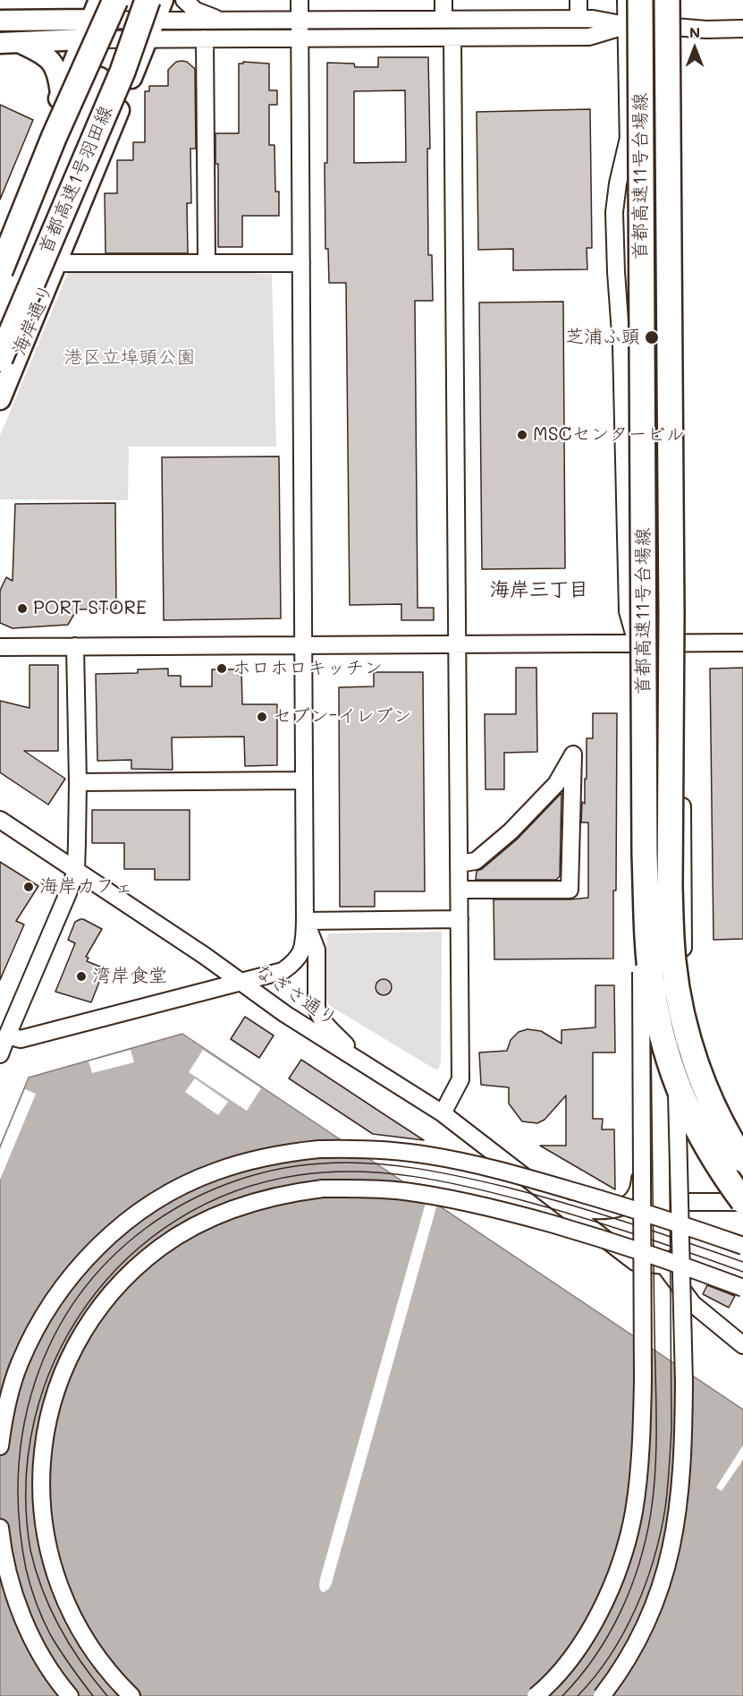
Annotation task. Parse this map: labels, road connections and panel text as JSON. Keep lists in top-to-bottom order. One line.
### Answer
{"streets":{"highway":["首都高速11号台場線","首都高速1号羽田線"],"main road":["海岸通り"],"street":["なぎさ通り"]},"crossings":[["首都高速1号羽田線","海岸通り"]],"districts":["海岸三丁目"],"parks":["港区立埠頭公園"],"places":["芝浦ふ頭","MSCセンタービル","PORT STORE","ホロホロキッチン","セブン-イレブン","海岸カフェ","湾岸食堂"],"north":"top"}
